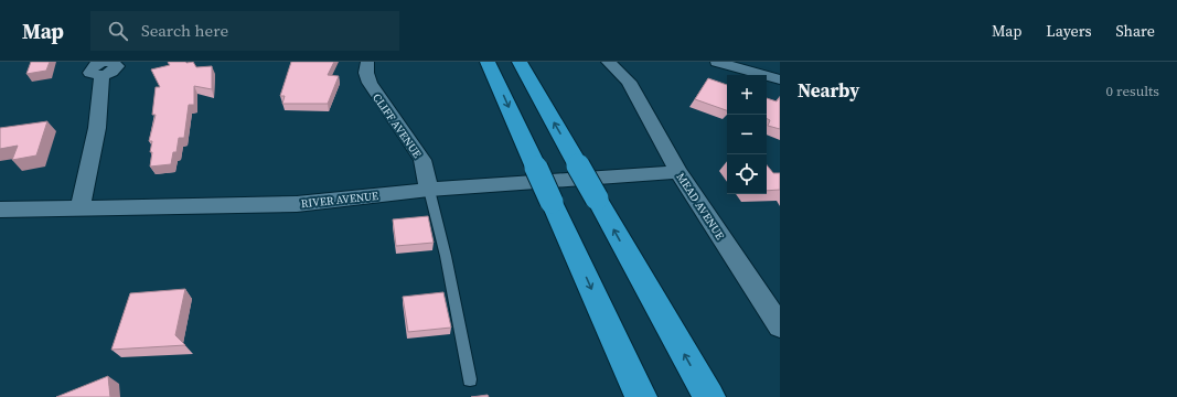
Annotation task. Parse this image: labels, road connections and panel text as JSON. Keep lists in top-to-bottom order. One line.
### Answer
{"streets":{"street":["CLIFF AVENUE","RIVER AVENUE","MEAD AVENUE"]},"crossings":[["CLIFF AVENUE","RIVER AVENUE"],["RIVER AVENUE","MEAD AVENUE"]],"page":{"header":"Map","search":"Search here","nav":["Map","Layers","Share"],"heading":["Nearby","0 results"],"map_buttons":["+","−"]}}
